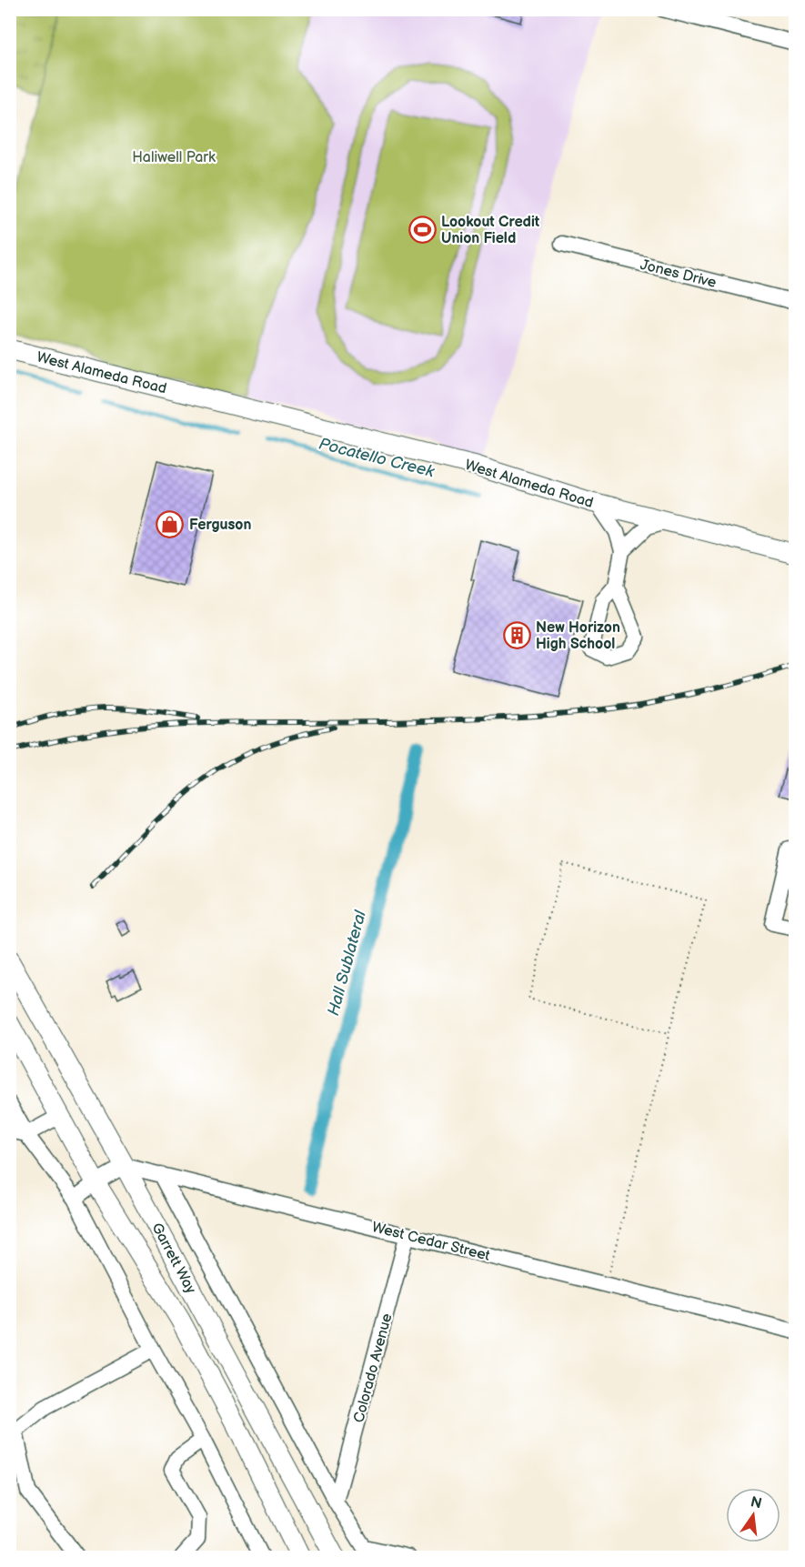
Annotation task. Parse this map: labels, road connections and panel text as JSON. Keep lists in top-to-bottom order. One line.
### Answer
{"streets":{"main road":["West Alameda Road","Garrett Way"],"street":["Jones Drive","West Cedar Street","Colorado Avenue"]},"crossings":[["West Cedar Street","Garrett Way"],["West Cedar Street","Colorado Avenue"]],"water":["Pocatello Creek","Hall Sublateral"],"parks":["Haliwell Park"],"places":{"sports":["Lookout Credit Union Field"],"shop":["Ferguson"],"building":["New Horizon High School"]},"north":"top"}
